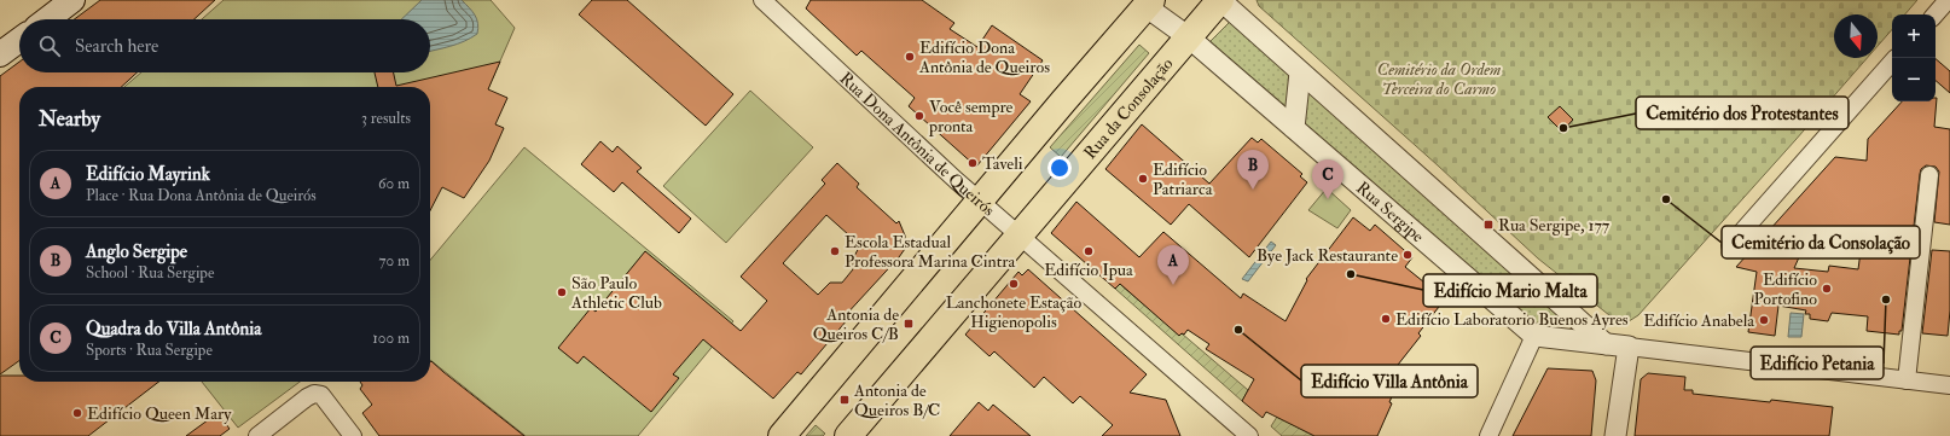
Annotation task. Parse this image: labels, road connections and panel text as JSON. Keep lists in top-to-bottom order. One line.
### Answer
{"streets":{"main road":["Rua da Consolação"],"street":["Rua Dona Antônia de Queirós","Rua Sergipe"]},"crossings":[["Rua da Consolação","Rua Dona Antônia de Queirós"],["Rua da Consolação","Rua Sergipe"]],"parks":["Cemitério da Ordem Terceira do Carmo"],"places":{"other":["Edifício Dona Antônia de Queiros","Você sempre pronta","Cemitério dos Protestantes","Taveli","Edifício Patriarca","Cemitério da Consolação","Escola Estadual Professora Marina Cintra","Edifício Ipua","Bye Jack Restaurante","Edifício Mario Malta","Lanchonete Estação Higienopolis","Edifício Portofino","São Paulo Athletic Club","Edifício Petania","Edifício Laboratorio Buenos Ayres","Edifício Anabela","Edifício Villa Antônia","Edifício Queen Mary"],"transit":["Rua Sergipe, 177","Antonia de Queiros C/B","Antonia de Queiros B/C"]},"north":"bottom","page":{"map_buttons":["+","−"],"search":"Search here","heading":["Nearby","3 results"],"pins":["B","C","A"],"list":[{"mark":"A","name":"Edifício Mayrink","note":"Place · Rua Dona Antônia de Queirós","value":"60 m"},{"mark":"B","name":"Anglo Sergipe","note":"School · Rua Sergipe","value":"70 m"},{"mark":"C","name":"Quadra do Villa Antônia","note":"Sports · Rua Sergipe","value":"100 m"}]}}
